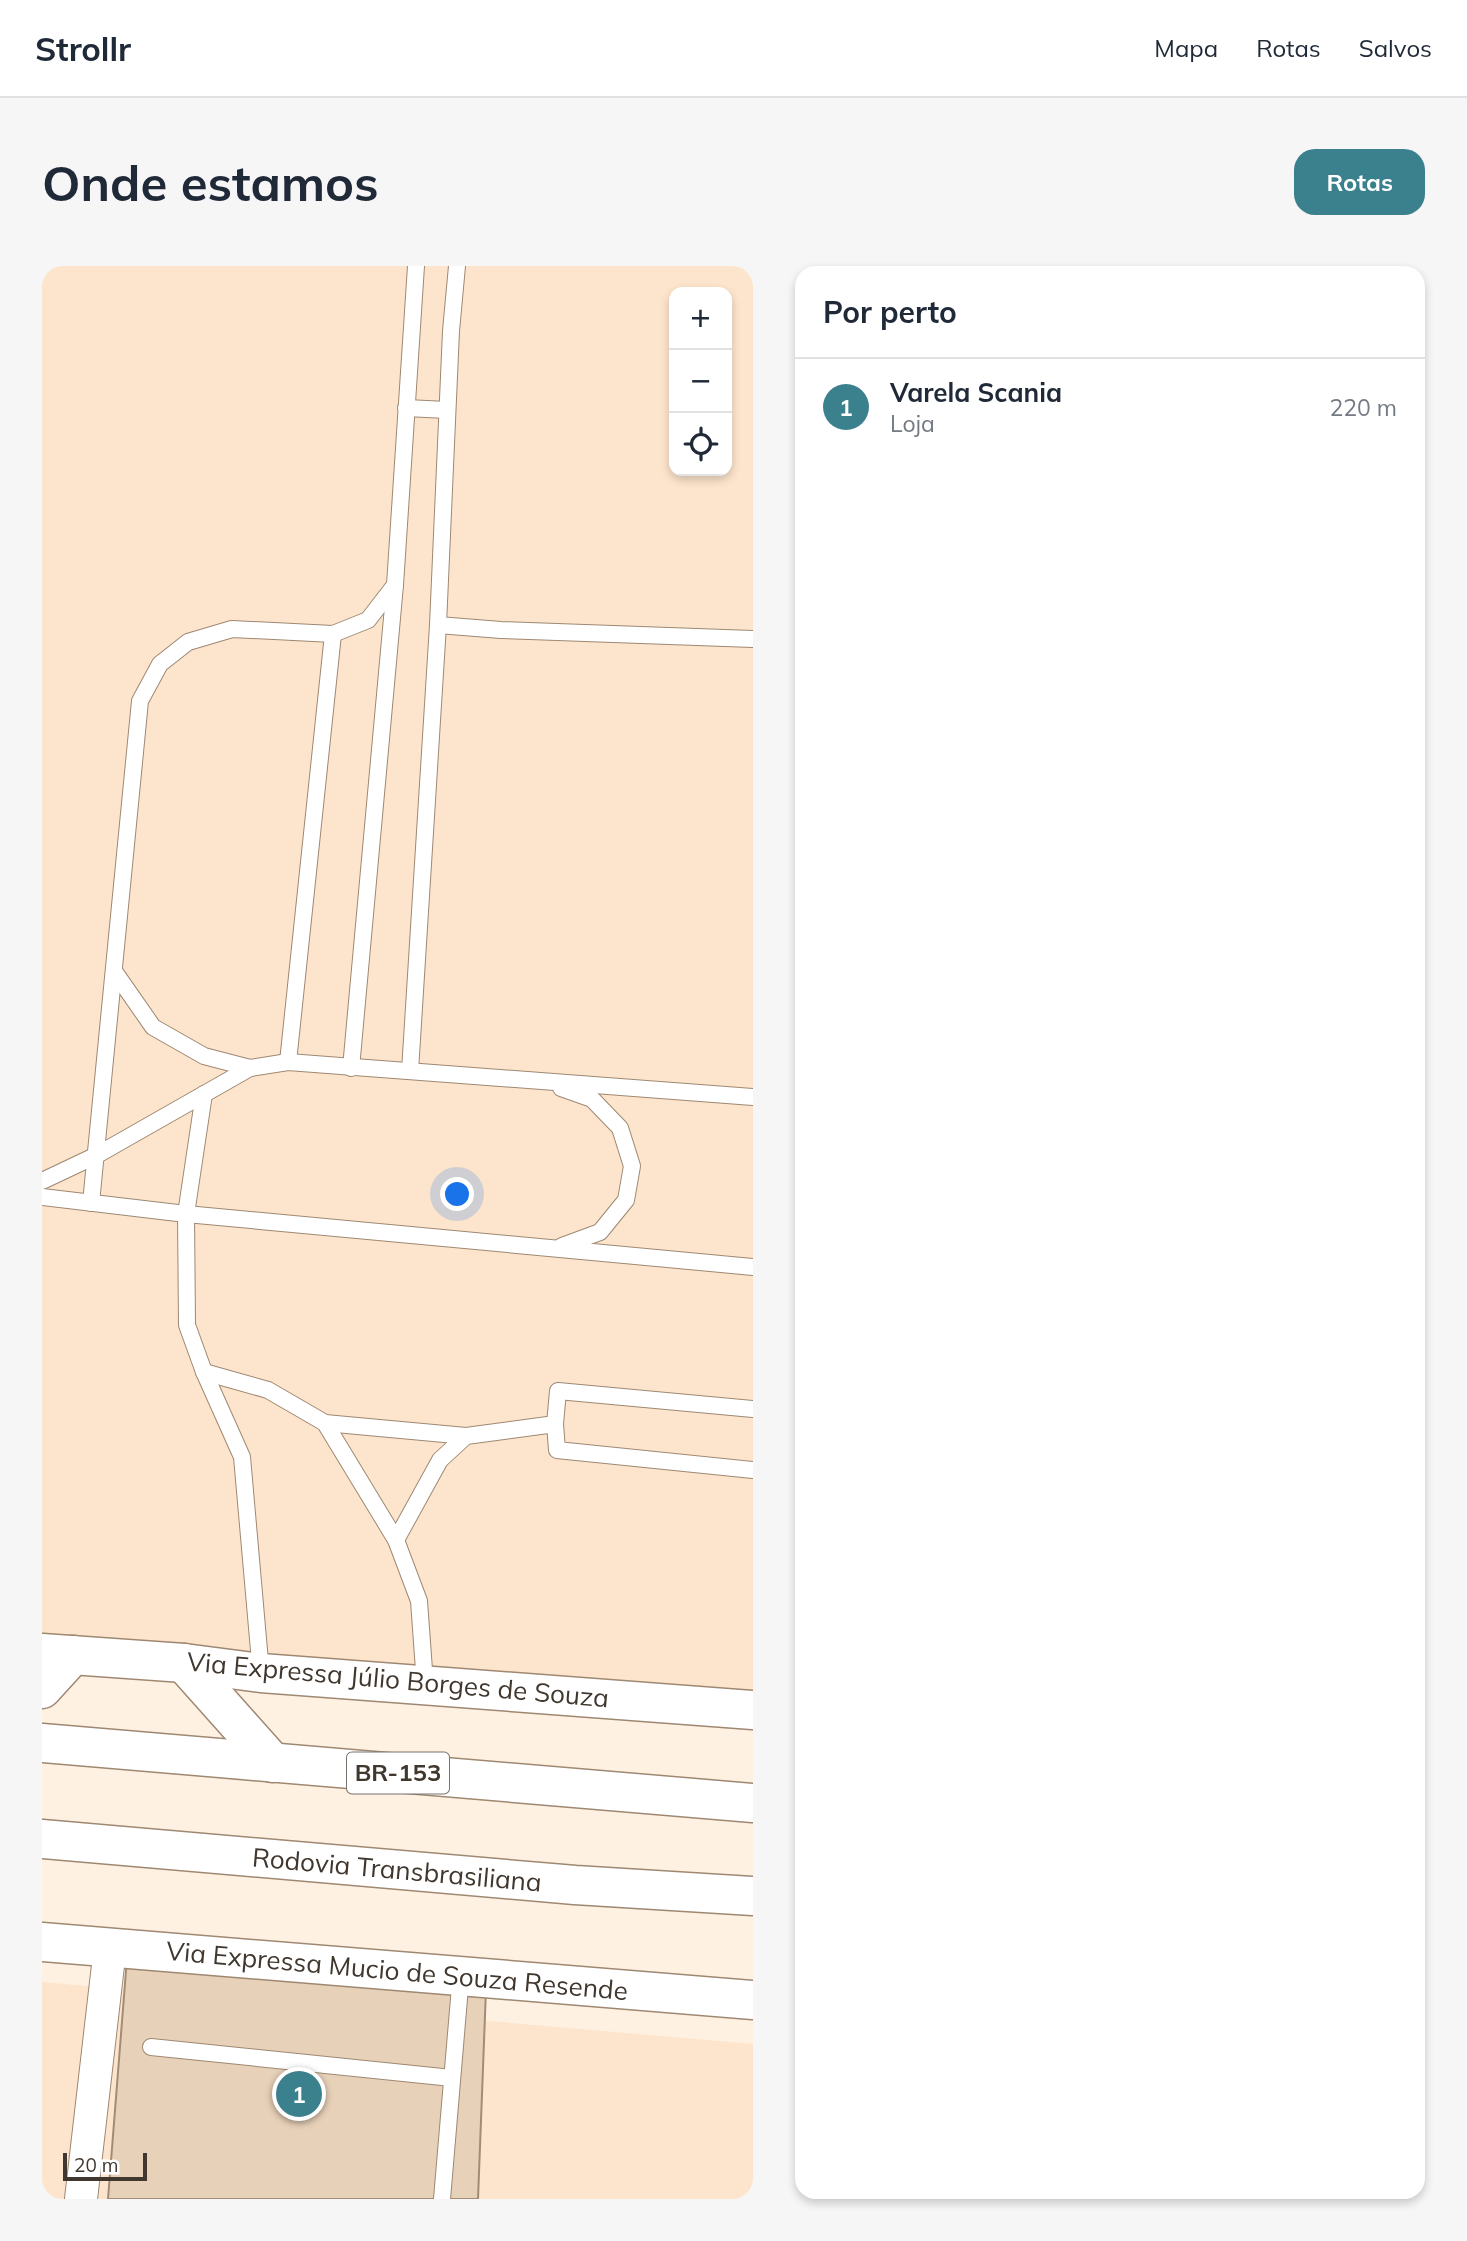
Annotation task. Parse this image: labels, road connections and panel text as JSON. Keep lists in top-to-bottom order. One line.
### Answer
{"streets":{"main road":["Via Expressa Júlio Borges de Souza","BR-153","Rodovia Transbrasiliana","Via Expressa Mucio de Souza Resende"]},"scale_bar":"20 m","page":{"header":"Strollr","nav":["Mapa","Rotas","Salvos"],"buttons":"Rotas","title":"Onde estamos","heading":"Por perto","map_buttons":["+","−"],"list":[{"mark":"1","name":"Varela Scania","note":"Loja","value":"220 m"}],"pins":"1","scale":"20 m"}}
